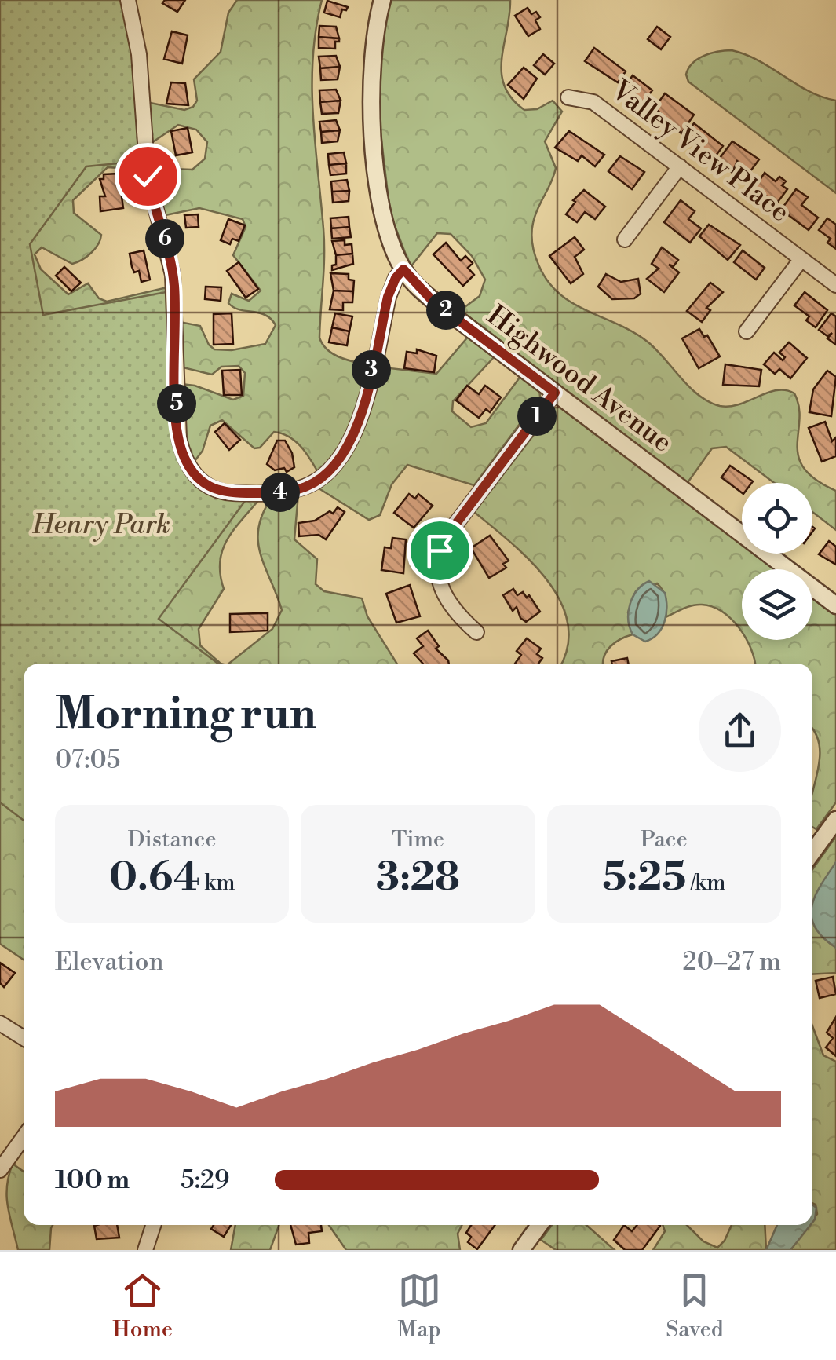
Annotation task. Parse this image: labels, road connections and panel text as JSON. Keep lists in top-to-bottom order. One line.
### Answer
{"streets":{"street":["Valley View Place","Highwood Avenue"]},"parks":["Henry Park"],"page":{"pins":["6","2","3","5","1","4"],"heading":["Morning run","07:05"],"stats":[["Distance","0.64 km"],["Time","3:28"],["Pace","5:25 /km"]],"chart":["Elevation","20–27 m"],"list":[{"name":"100 m","note":"5:29"}],"tabs":["Home","Map","Saved"]}}
